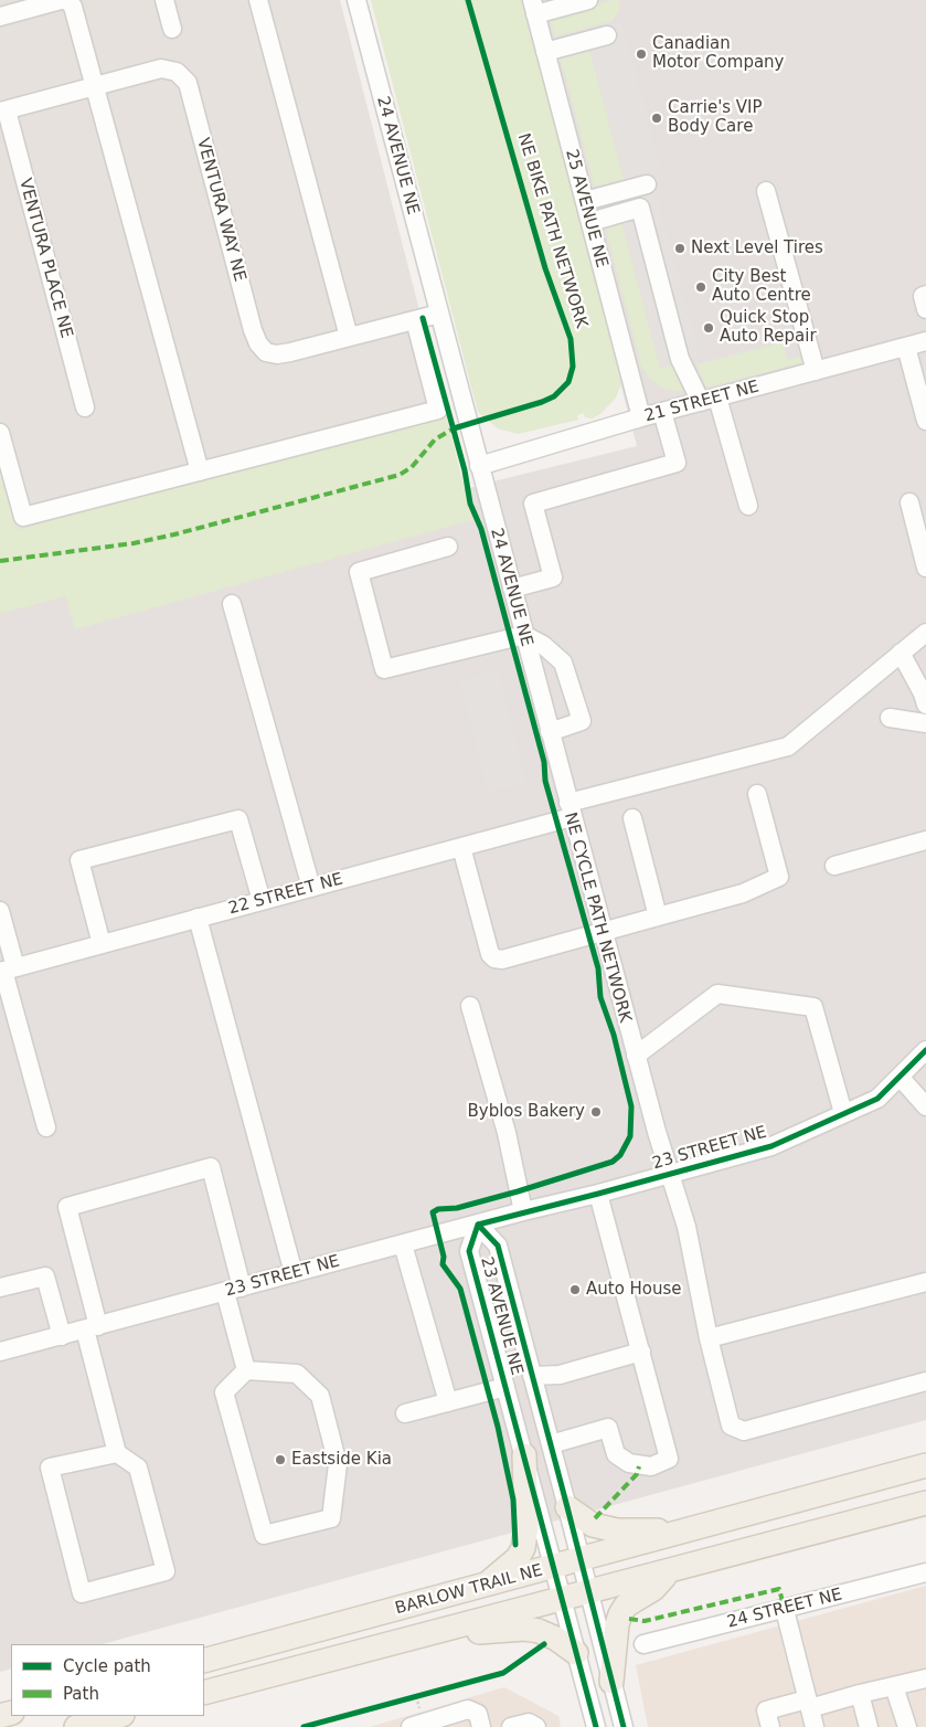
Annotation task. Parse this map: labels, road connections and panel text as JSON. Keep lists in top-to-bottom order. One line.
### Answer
{"streets":{"main road":["BARLOW TRAIL NE"],"street":["24 AVENUE NE","25 AVENUE NE","VENTURA WAY NE","VENTURA PLACE NE","21 STREET NE","22 STREET NE","23 STREET NE","23 AVENUE NE","24 STREET NE"],"cycle path":["NE BIKE PATH NETWORK","NE CYCLE PATH NETWORK"]},"crossings":[["24 AVENUE NE","VENTURA WAY NE"],["24 AVENUE NE","21 STREET NE"],["24 AVENUE NE","22 STREET NE"],["24 AVENUE NE","23 STREET NE"],["25 AVENUE NE","21 STREET NE"],["VENTURA WAY NE","VENTURA PLACE NE"],["23 STREET NE","23 AVENUE NE"],["23 AVENUE NE","BARLOW TRAIL NE"]],"places":["Canadian Motor Company","Carrie's VIP Body Care","Next Level Tires","City Best Auto Centre","Quick Stop Auto Repair","Byblos Bakery","Auto House","Eastside Kia"],"legend":["Cycle path","Path"]}
